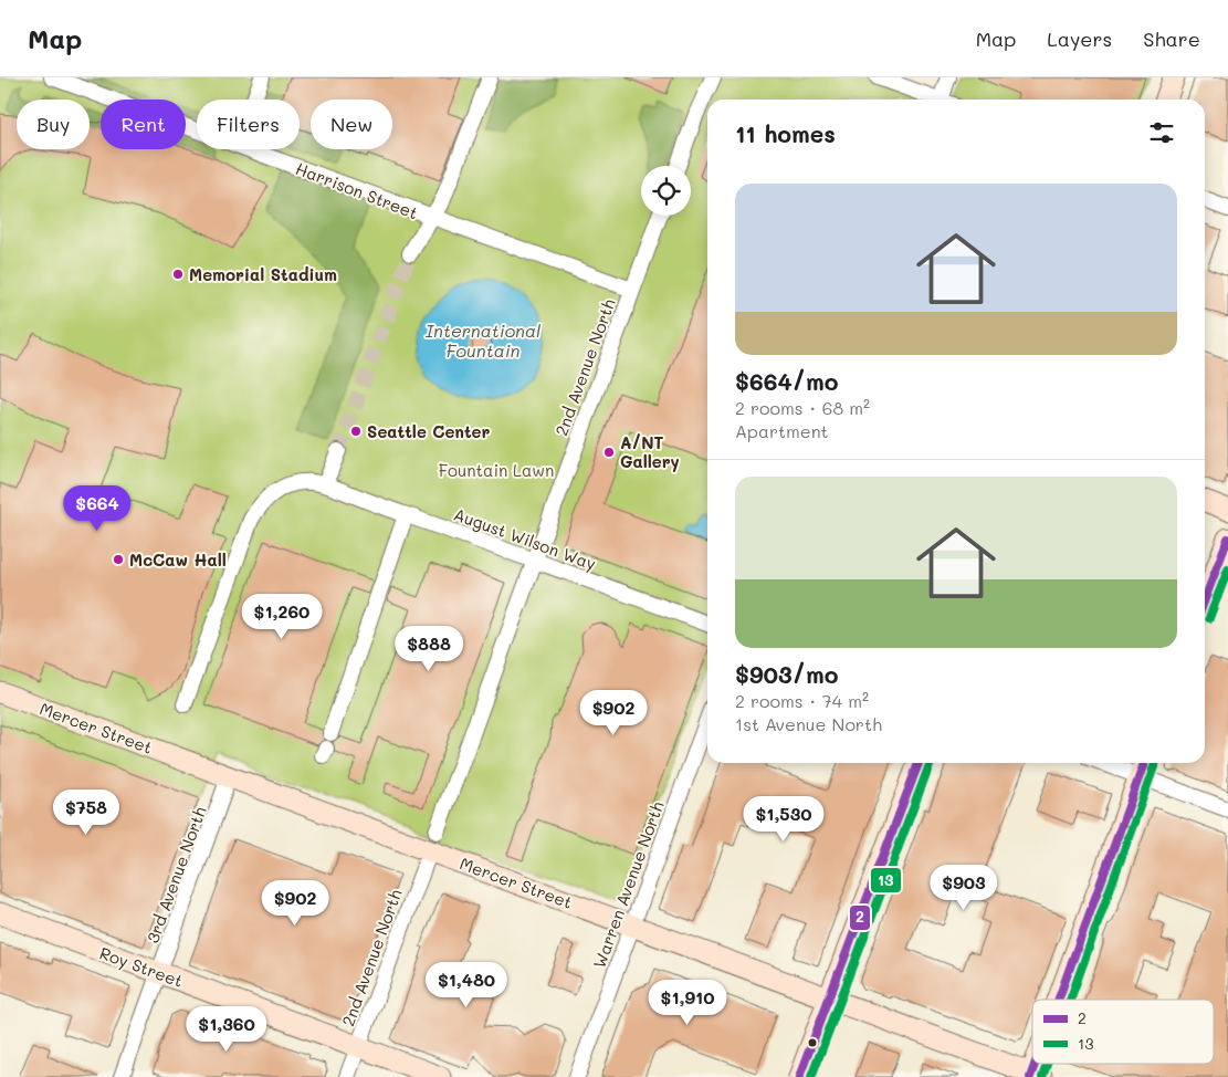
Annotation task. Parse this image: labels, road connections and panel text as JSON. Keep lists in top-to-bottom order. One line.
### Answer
{"streets":{"main road":["Mercer Street","Roy Street"],"street":["Harrison Street","2nd Avenue North","August Wilson Way","3rd Avenue North","Warren Avenue North"]},"crossings":[["Harrison Street","2nd Avenue North"],["2nd Avenue North","August Wilson Way"],["2nd Avenue North","Mercer Street"],["2nd Avenue North","Roy Street"],["Mercer Street","3rd Avenue North"],["Mercer Street","Warren Avenue North"],["3rd Avenue North","Roy Street"]],"water":["International Fountain"],"parks":["Fountain Lawn"],"places":["Memorial Stadium","Seattle Center","A/NT Gallery","McCaw Hall"],"lines":["transit line 2","transit line 13"],"legend":["2","13"],"page":{"header":"Map","nav":["Map","Layers","Share"],"chip":["Buy","Rent","Filters","New"],"heading":"11 homes","list":[{"name":"$664/mo","note":"2 rooms · 68 m² · Apartment"},{"name":"$903/mo","note":"2 rooms · 74 m² · 1st Avenue North"}],"price":["$664","$1,260","$888","$902","$758","$1,530","$903","$902","$1,480","$1,910","$1,360"]}}
